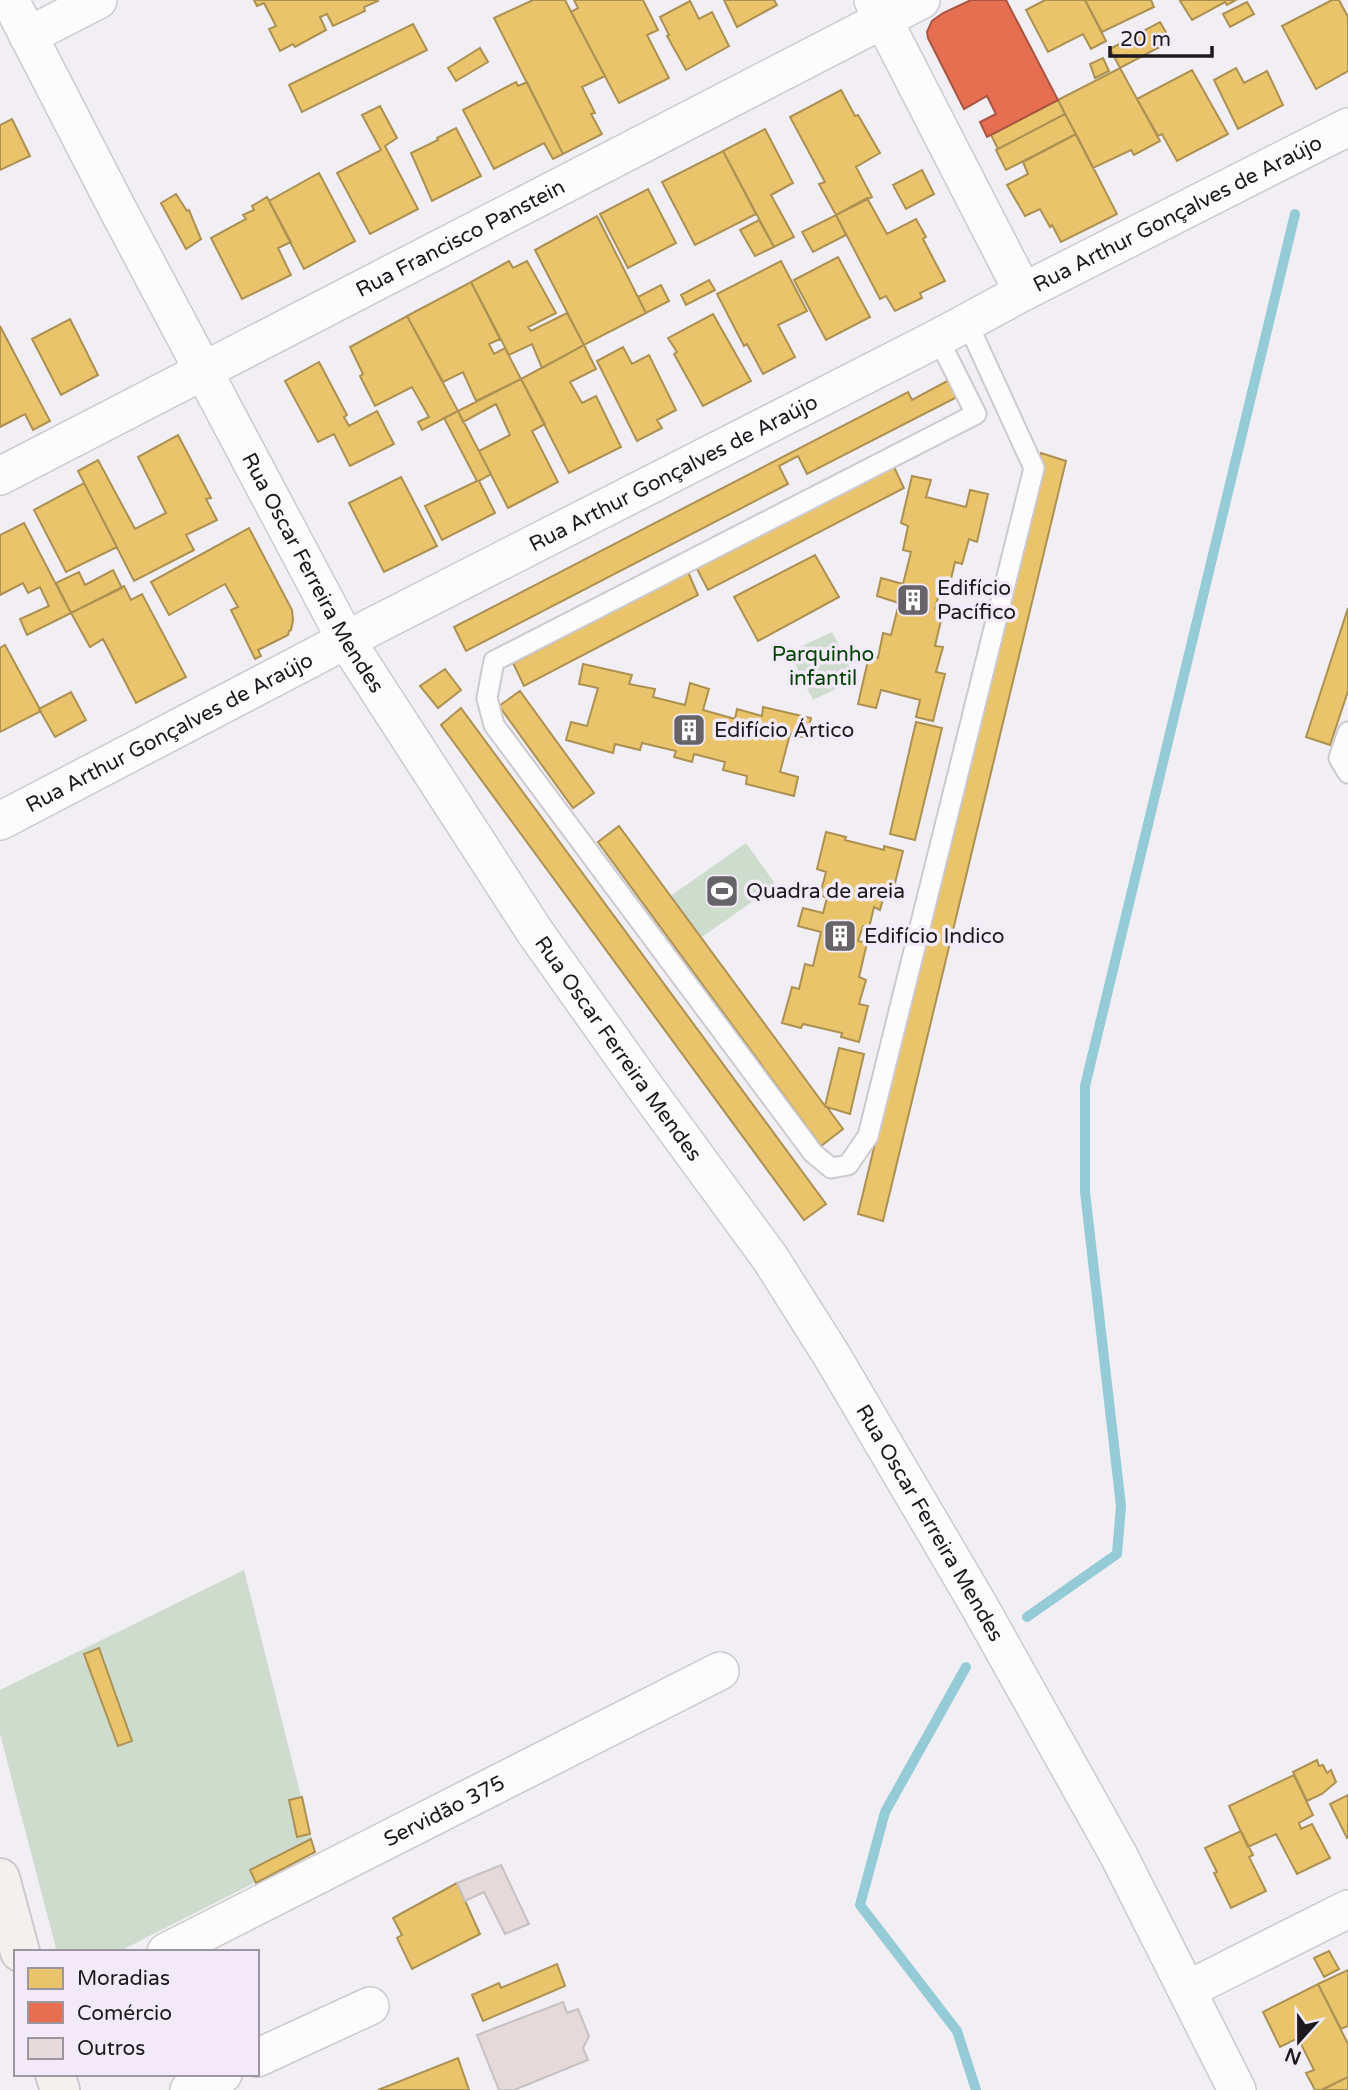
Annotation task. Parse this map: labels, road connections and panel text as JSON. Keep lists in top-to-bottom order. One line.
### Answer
{"streets":{"street":["Rua Arthur Gonçalves de Araújo","Rua Francisco Panstein","Rua Oscar Ferreira Mendes","Servidão 375"]},"crossings":[["Rua Arthur Gonçalves de Araújo","Rua Oscar Ferreira Mendes"],["Rua Francisco Panstein","Rua Oscar Ferreira Mendes"]],"parks":["Parquinho infantil"],"places":{"building":["Edifício Pacífico","Edifício Ártico","Edifício Indico"],"sports":["Quadra de areia"]},"legend":["Moradias","Comércio","Outros"],"scale_bar":"20 m","north":"bottom"}
